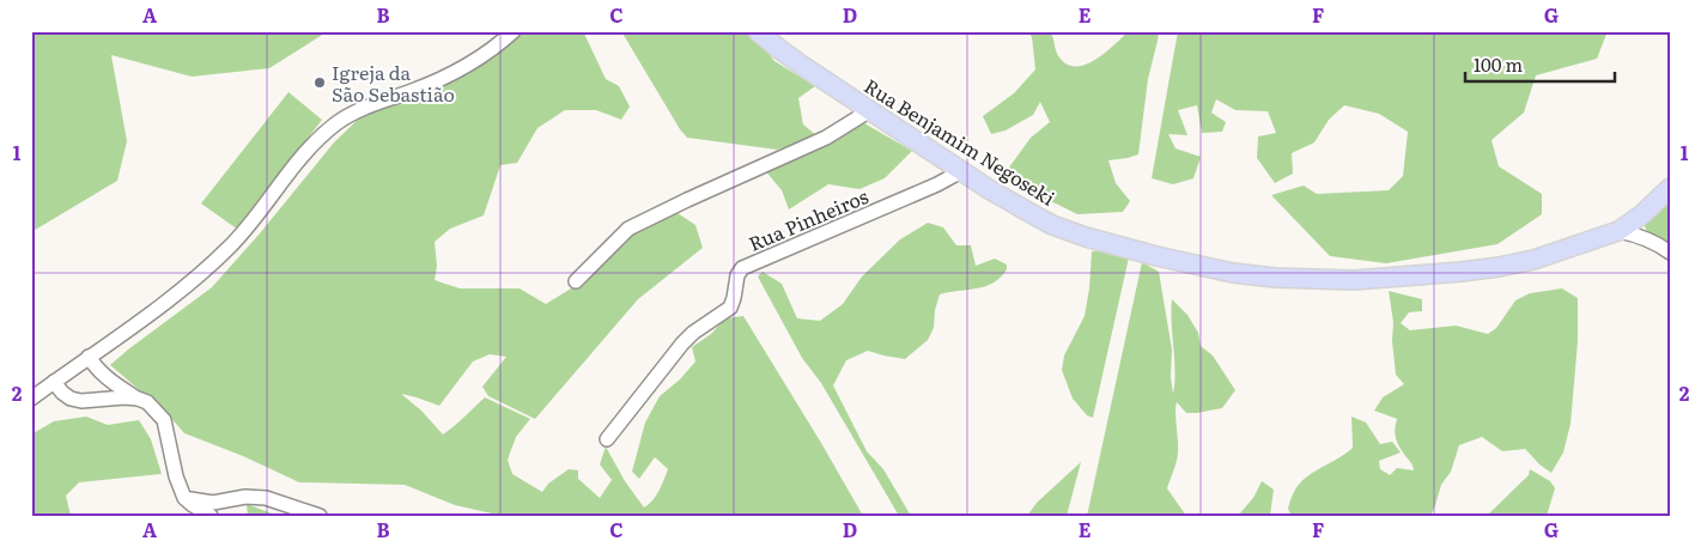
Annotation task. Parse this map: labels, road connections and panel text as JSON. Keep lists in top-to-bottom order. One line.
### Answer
{"streets":{"main road":["Rua Benjamim Negoseki"],"street":["Rua Pinheiros"]},"crossings":[["Rua Benjamim Negoseki","Rua Pinheiros"]],"places":["Igreja da São Sebastião"],"scale_bar":"100 m","grid":{"columns":["A","B","C","D","E","F","G"],"rows":["1","2"]}}
